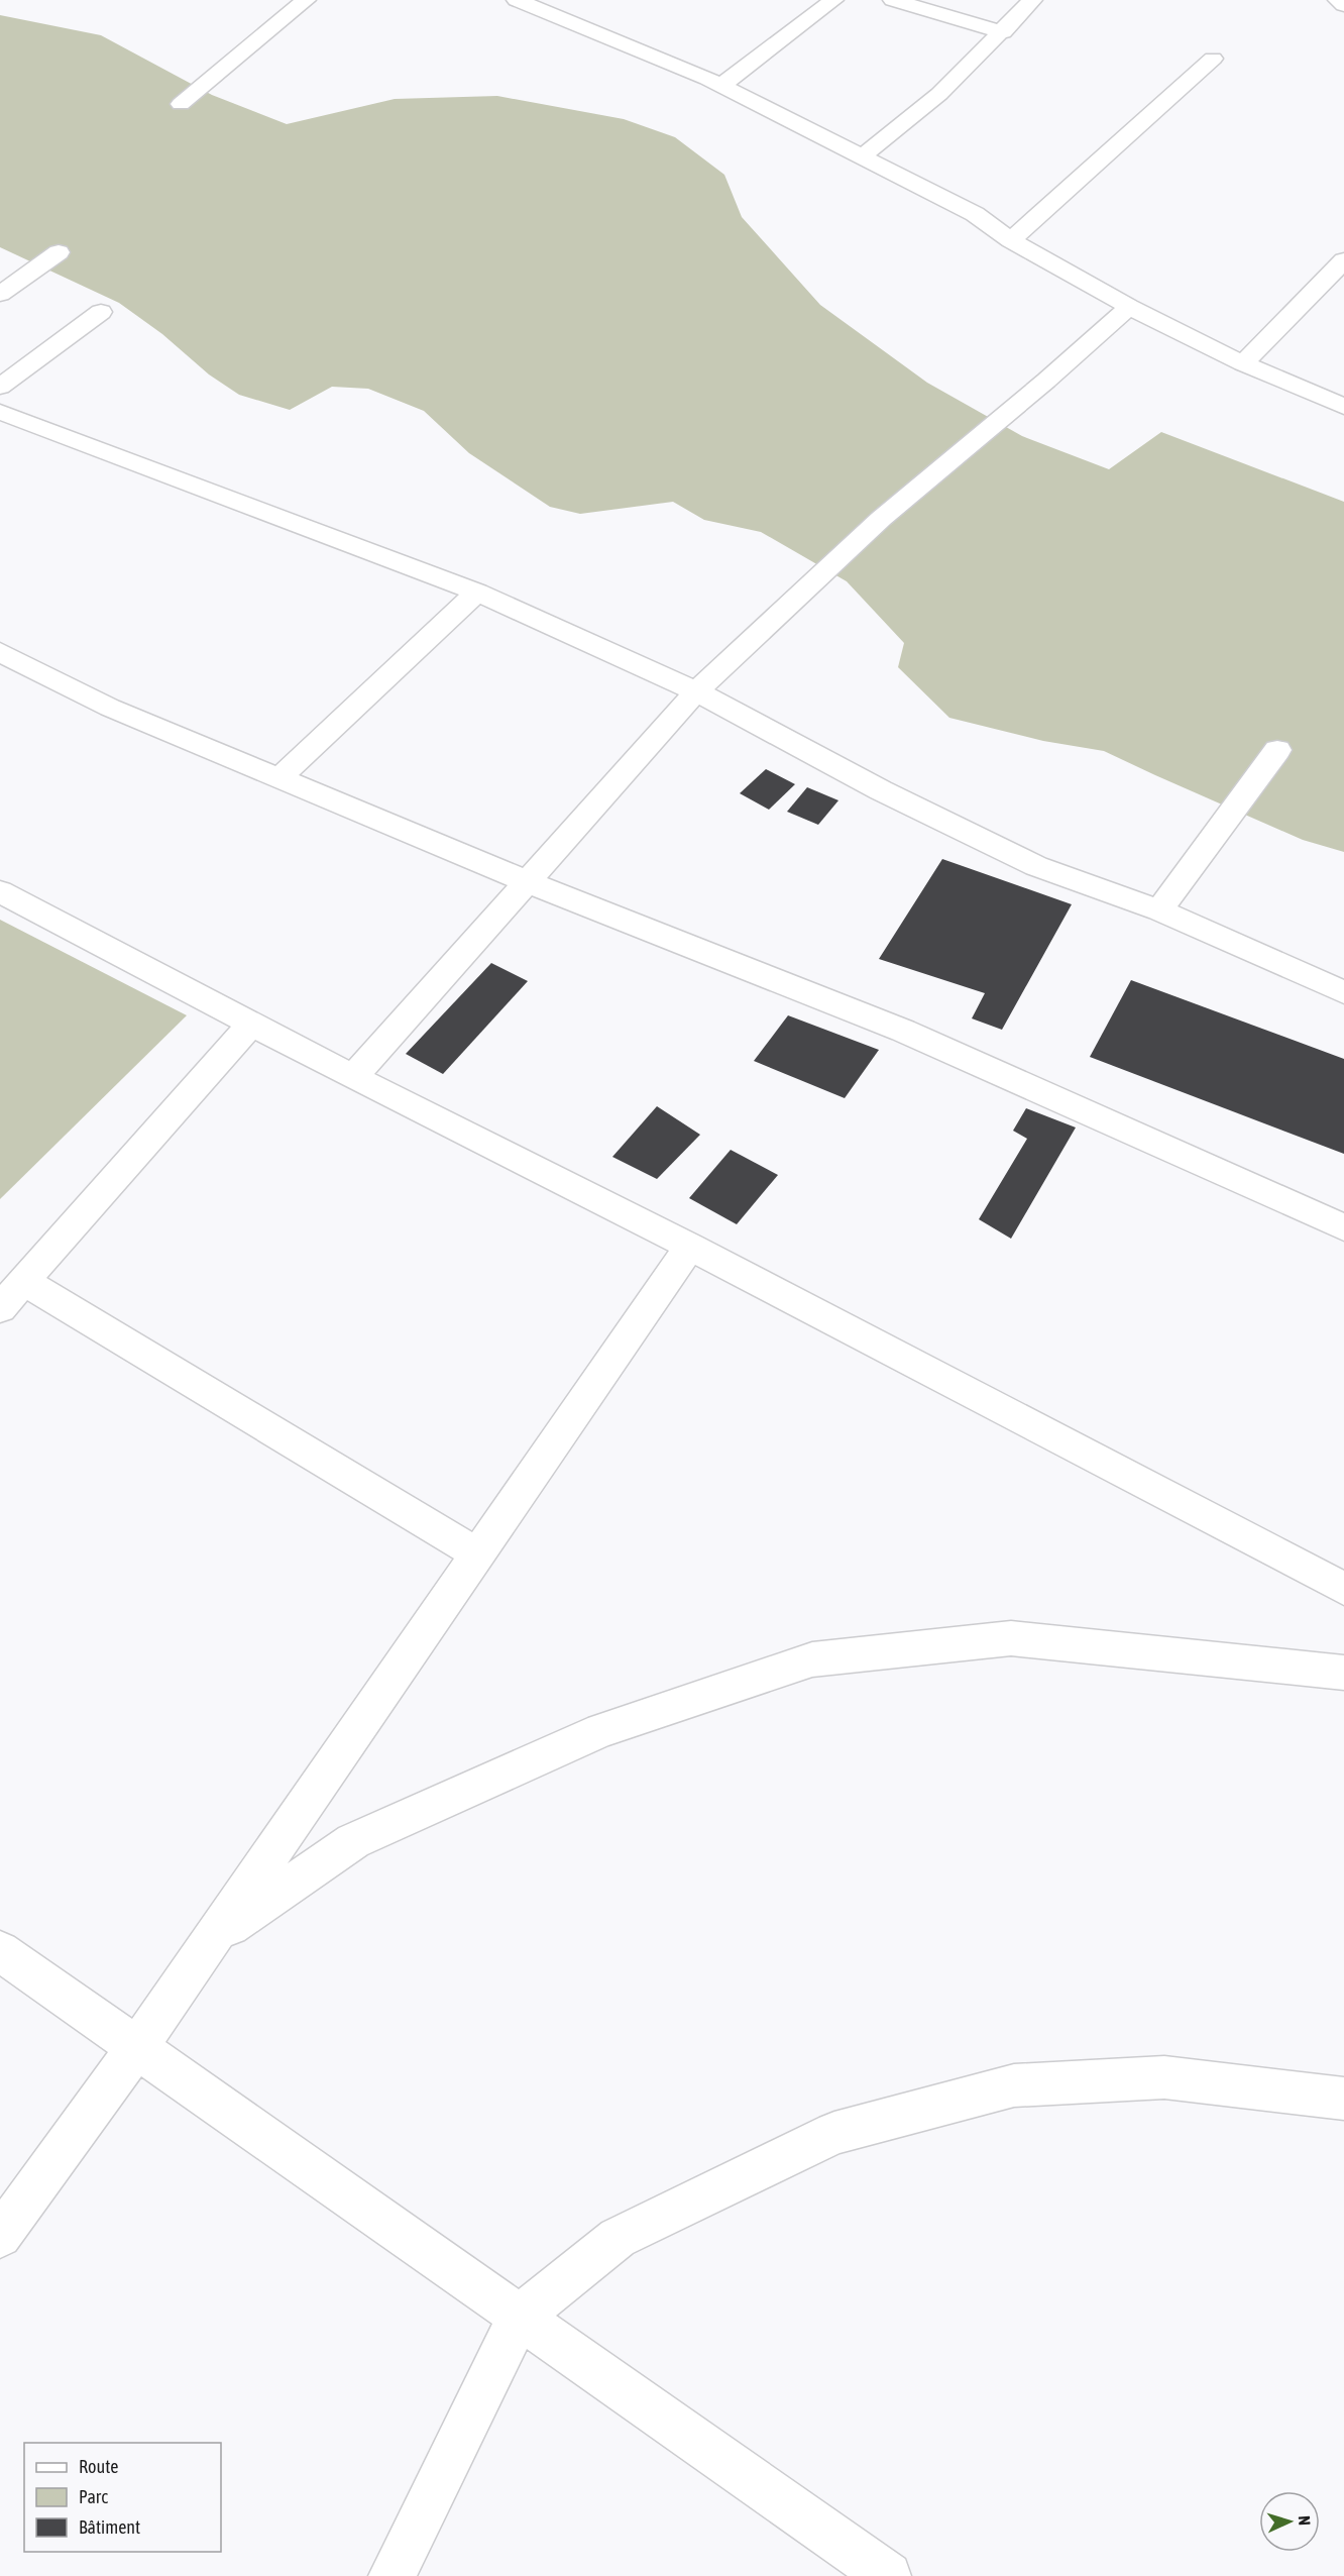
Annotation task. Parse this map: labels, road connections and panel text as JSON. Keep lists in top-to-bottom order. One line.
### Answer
{"legend":["Route","Parc","Bâtiment"],"north":"right"}
